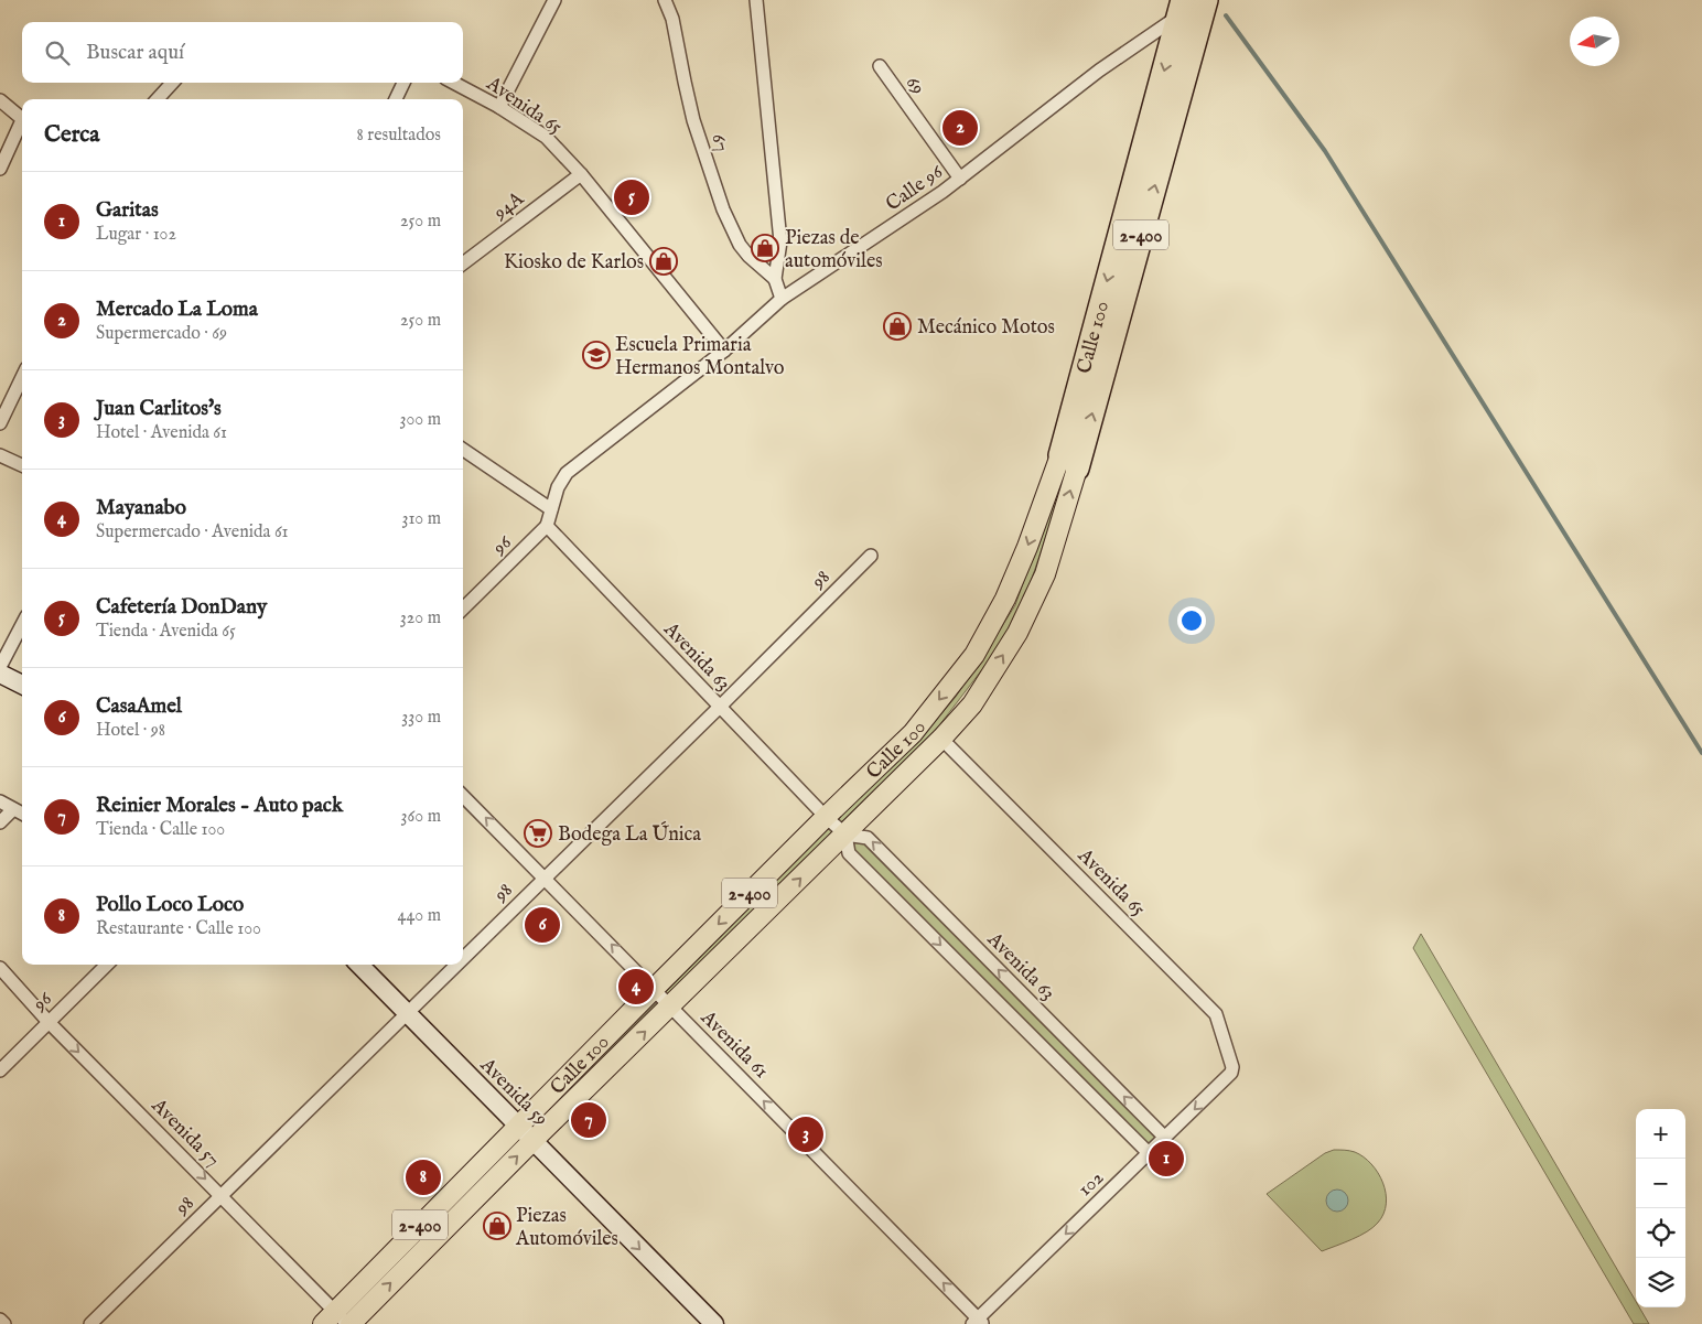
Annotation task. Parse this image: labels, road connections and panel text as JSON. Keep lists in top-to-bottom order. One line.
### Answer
{"streets":{"highway":["2-400","Calle 100"],"street":["69","Avenida 65","67","Calle 96","94A","96","98","Avenida 63","Avenida 61","Avenida 59","Avenida 57","102"]},"crossings":[["69","Calle 96"],["Avenida 65","Calle 96"],["Avenida 65","94A"],["Avenida 65","Calle 100"],["Avenida 65","102"],["Calle 96","Calle 100"],["Calle 96","96"],["Calle 96","Avenida 63"],["Calle 100","Avenida 63"],["Calle 100","Avenida 61"],["Calle 100","Avenida 59"],["Calle 100","Avenida 57"],["96","Avenida 63"],["96","Avenida 57"],["98","Avenida 63"],["98","Avenida 61"],["98","Avenida 59"],["98","Avenida 57"],["Avenida 63","102"],["Avenida 61","102"]],"one_way":["Avenida 61","Avenida 59","Avenida 57","102"],"places":{"shop":["Piezas de automóviles","Kiosko de Karlos","Mecánico Motos","Piezas Automóviles"],"school or university":["Escuela Primaria Hermanos Montalvo"],"supermarket":["Bodega La Única"]},"north":"left","page":{"search":"Buscar aquí","heading":["Cerca","8 resultados"],"pins":["2","5","6","4","7","3","1","8"],"list":[{"mark":"1","name":"Garitas","note":"Lugar · 102","value":"250 m"},{"mark":"2","name":"Mercado La Loma","note":"Supermercado · 69","value":"250 m"},{"mark":"3","name":"Juan Carlitos's","note":"Hotel · Avenida 61","value":"300 m"},{"mark":"4","name":"Mayanabo","note":"Supermercado · Avenida 61","value":"310 m"},{"mark":"5","name":"Cafetería DonDany","note":"Tienda · Avenida 65","value":"320 m"},{"mark":"6","name":"CasaAmel","note":"Hotel · 98","value":"330 m"},{"mark":"7","name":"Reinier Morales - Auto pack","note":"Tienda · Calle 100","value":"360 m"},{"mark":"8","name":"Pollo Loco Loco","note":"Restaurante · Calle 100","value":"440 m"}],"map_buttons":["+","−"]}}
